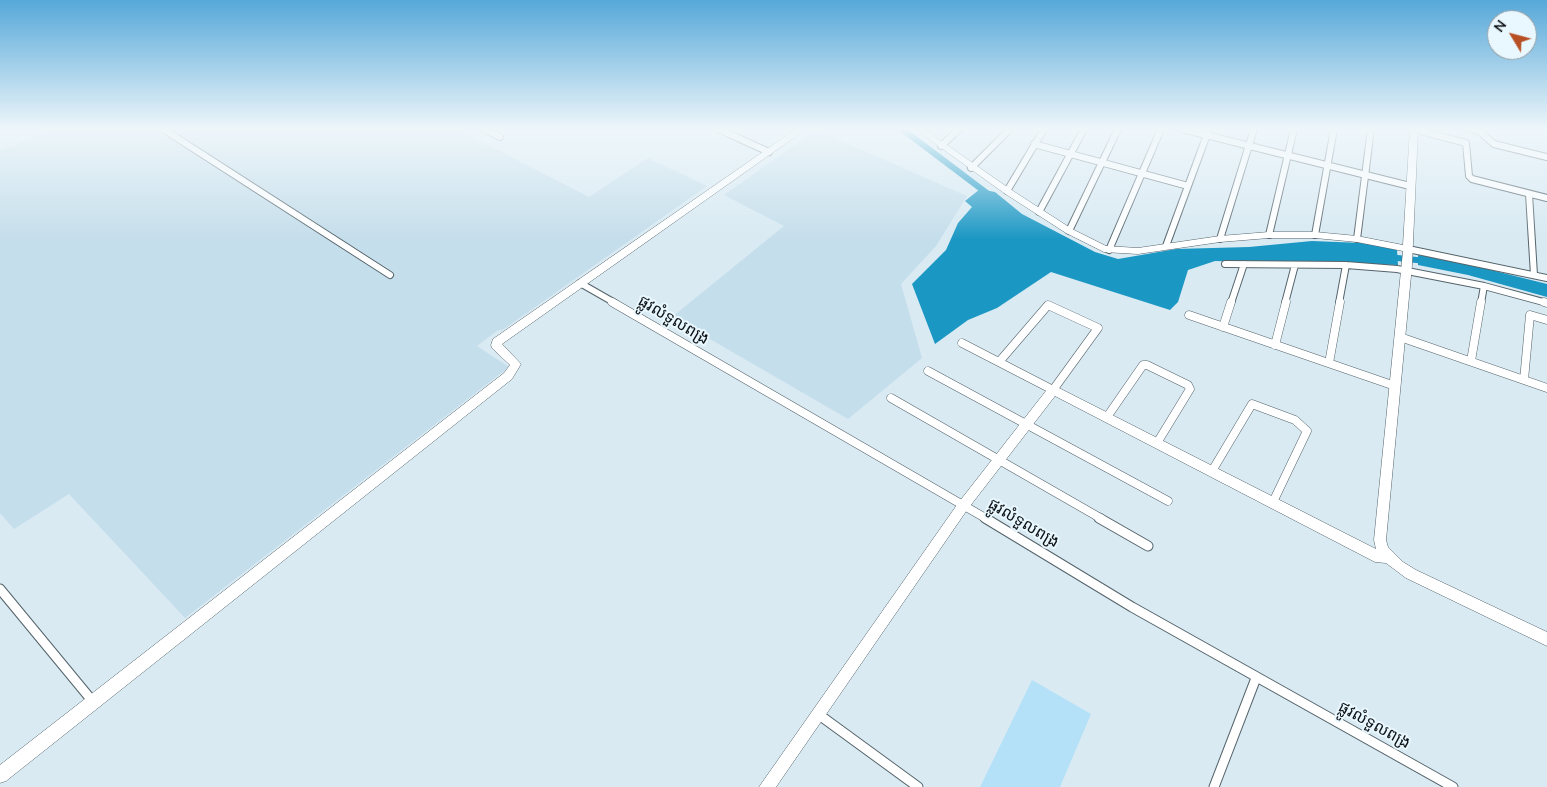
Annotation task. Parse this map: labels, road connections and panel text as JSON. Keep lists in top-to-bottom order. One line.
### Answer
{"streets":{"street":["ផ្លូវលំទួលពង្រ"]},"north":"top left"}
